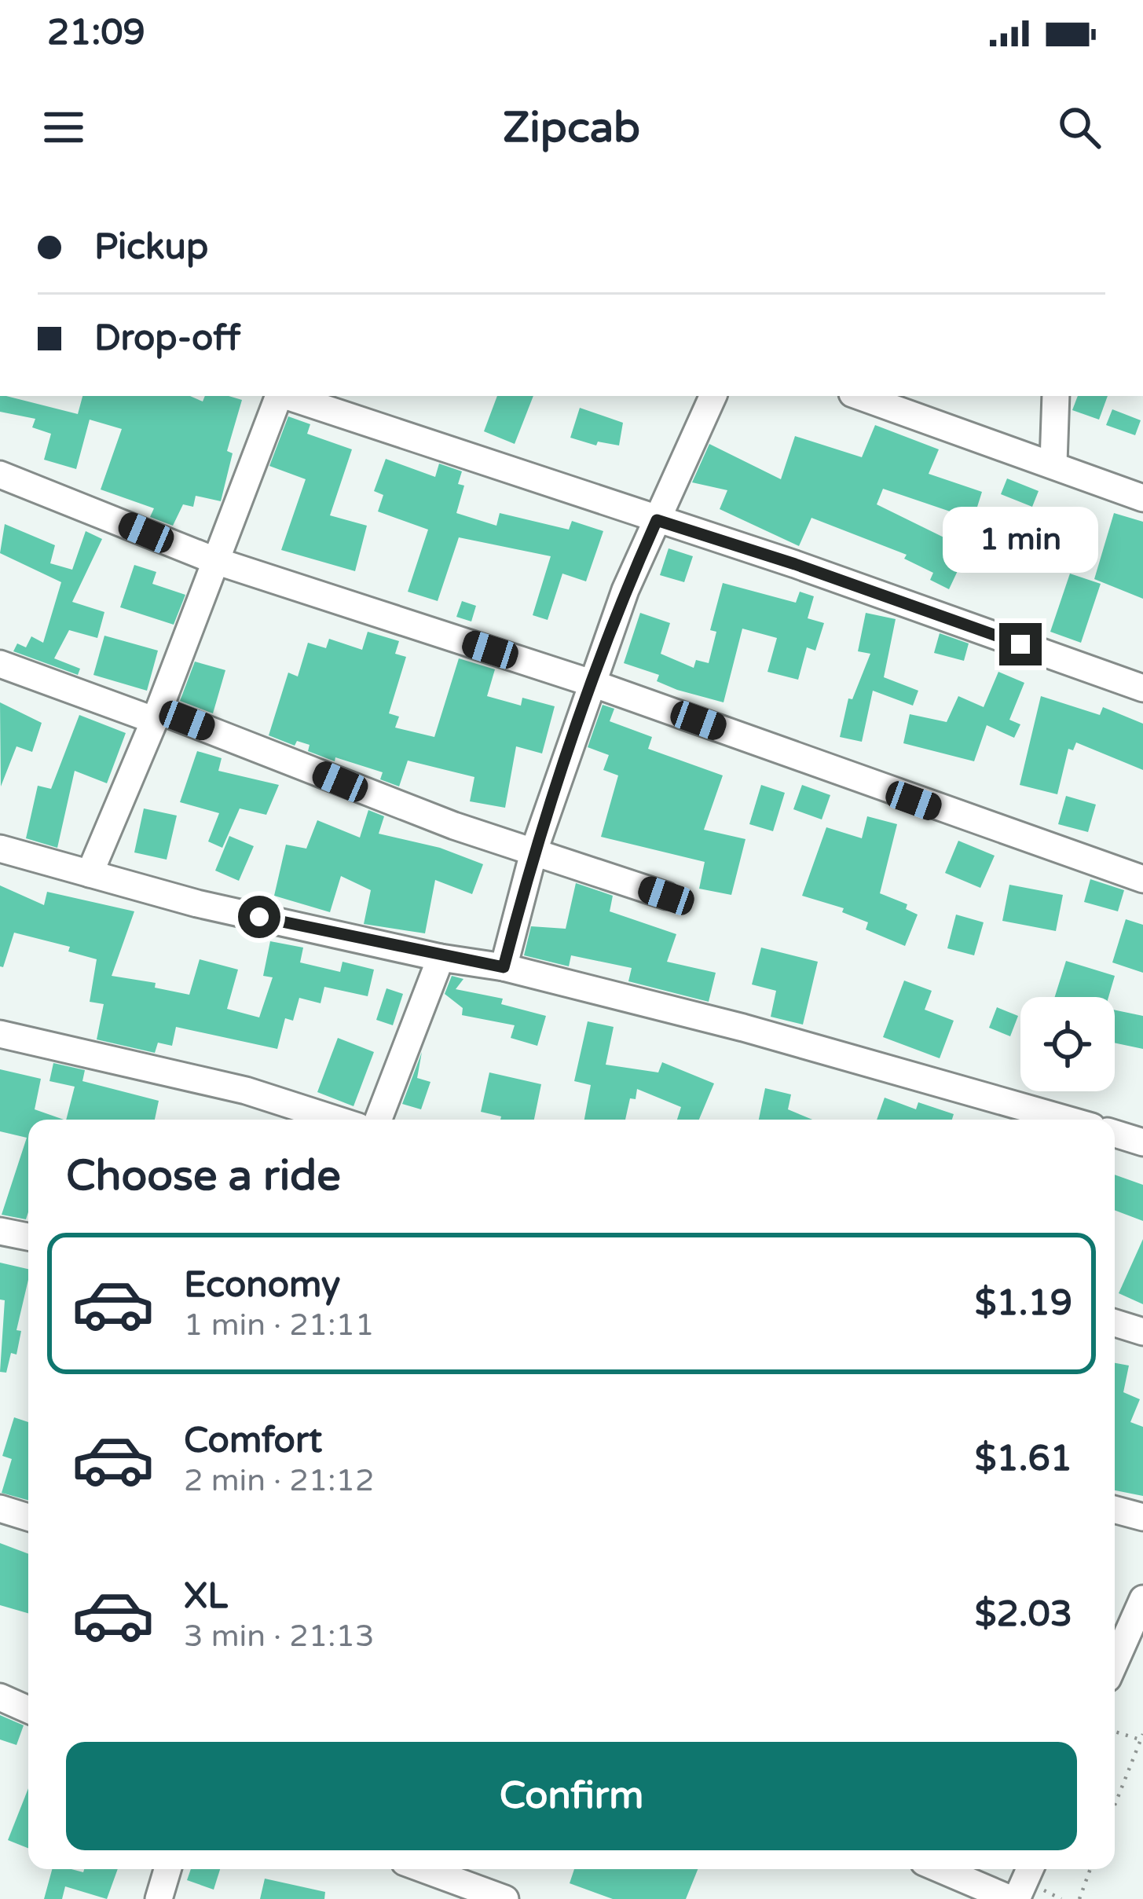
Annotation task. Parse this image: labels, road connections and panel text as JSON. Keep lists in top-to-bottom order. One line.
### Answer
{"page":{"status":"21:09","header":"Zipcab","banner":["Pickup","Drop-off"],"bubble":"1 min","heading":"Choose a ride","list":[{"name":"Economy","note":"1 min · 21:11","value":"$1.19"},{"name":"Comfort","note":"2 min · 21:12","value":"$1.61"},{"name":"XL","note":"3 min · 21:13","value":"$2.03"}],"buttons":"Confirm"}}
